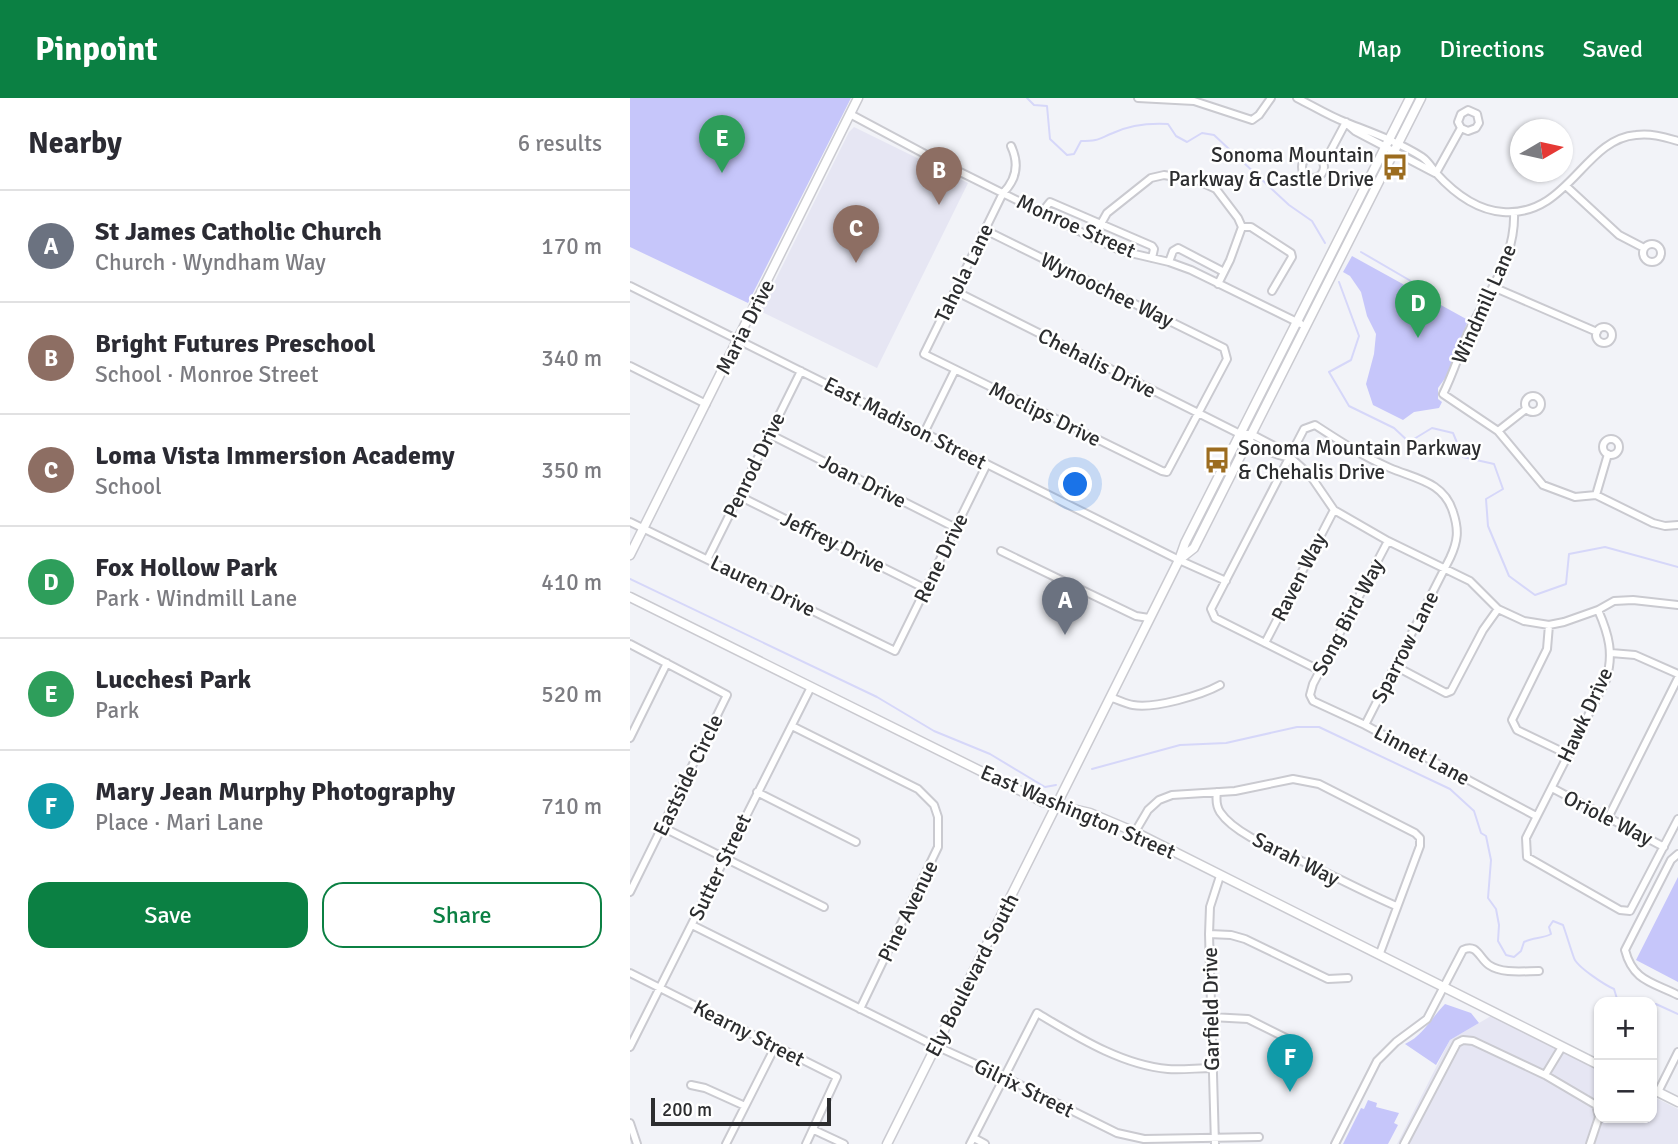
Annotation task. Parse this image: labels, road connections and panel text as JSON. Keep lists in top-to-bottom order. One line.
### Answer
{"streets":{"main road":["Maria Drive","East Washington Street","Ely Boulevard South"],"street":["Monroe Street","Tahola Lane","Wynoochee Way","Windmill Lane","Chehalis Drive","Moclips Drive","East Madison Street","Penrod Drive","Joan Drive","Jeffrey Drive","Rene Drive","Raven Way","Lauren Drive","Song Bird Way","Sparrow Lane","Hawk Drive","Linnet Lane","Eastside Circle","Oriole Way","Sarah Way","Sutter Street","Pine Avenue","Garfield Drive","Kearny Street","Gilrix Street"]},"crossings":[["Monroe Street","Tahola Lane"],["Monroe Street","Maria Drive"],["Tahola Lane","Wynoochee Way"],["Tahola Lane","Chehalis Drive"],["Tahola Lane","Moclips Drive"],["Wynoochee Way","Chehalis Drive"],["Wynoochee Way","Moclips Drive"],["Maria Drive","East Madison Street"],["Maria Drive","Lauren Drive"],["Chehalis Drive","Moclips Drive"],["Chehalis Drive","Sparrow Lane"],["East Madison Street","Penrod Drive"],["East Madison Street","Rene Drive"],["East Madison Street","Ely Boulevard South"],["Penrod Drive","Joan Drive"],["Penrod Drive","Jeffrey Drive"],["Penrod Drive","Lauren Drive"],["Joan Drive","Rene Drive"],["Jeffrey Drive","Rene Drive"],["Rene Drive","Lauren Drive"],["Song Bird Way","Linnet Lane"],["Sparrow Lane","Linnet Lane"],["Hawk Drive","Linnet Lane"],["Hawk Drive","Oriole Way"],["East Washington Street","Sutter Street"],["East Washington Street","Ely Boulevard South"],["East Washington Street","Garfield Drive"],["Sutter Street","Pine Avenue"],["Sutter Street","Kearny Street"],["Sutter Street","Gilrix Street"],["Pine Avenue","Gilrix Street"],["Ely Boulevard South","Gilrix Street"],["Garfield Drive","Gilrix Street"]],"places":{"bus stop":["Sonoma Mountain Parkway & Castle Drive","Sonoma Mountain Parkway & Chehalis Drive"]},"scale_bar":"200 m","north":"right","page":{"header":"Pinpoint","nav":["Map","Directions","Saved"],"heading":["Nearby","6 results"],"pins":["E","B","C","D","A","F"],"list":[{"mark":"A","name":"St James Catholic Church","note":"Church · Wyndham Way","value":"170 m"},{"mark":"B","name":"Bright Futures Preschool","note":"School · Monroe Street","value":"340 m"},{"mark":"C","name":"Loma Vista Immersion Academy","note":"School","value":"350 m"},{"mark":"D","name":"Fox Hollow Park","note":"Park · Windmill Lane","value":"410 m"},{"mark":"E","name":"Lucchesi Park","note":"Park","value":"520 m"},{"mark":"F","name":"Mary Jean Murphy Photography","note":"Place · Mari Lane","value":"710 m"}],"buttons":["Save","Share"],"map_buttons":["+","−"],"scale":"200 m"}}
